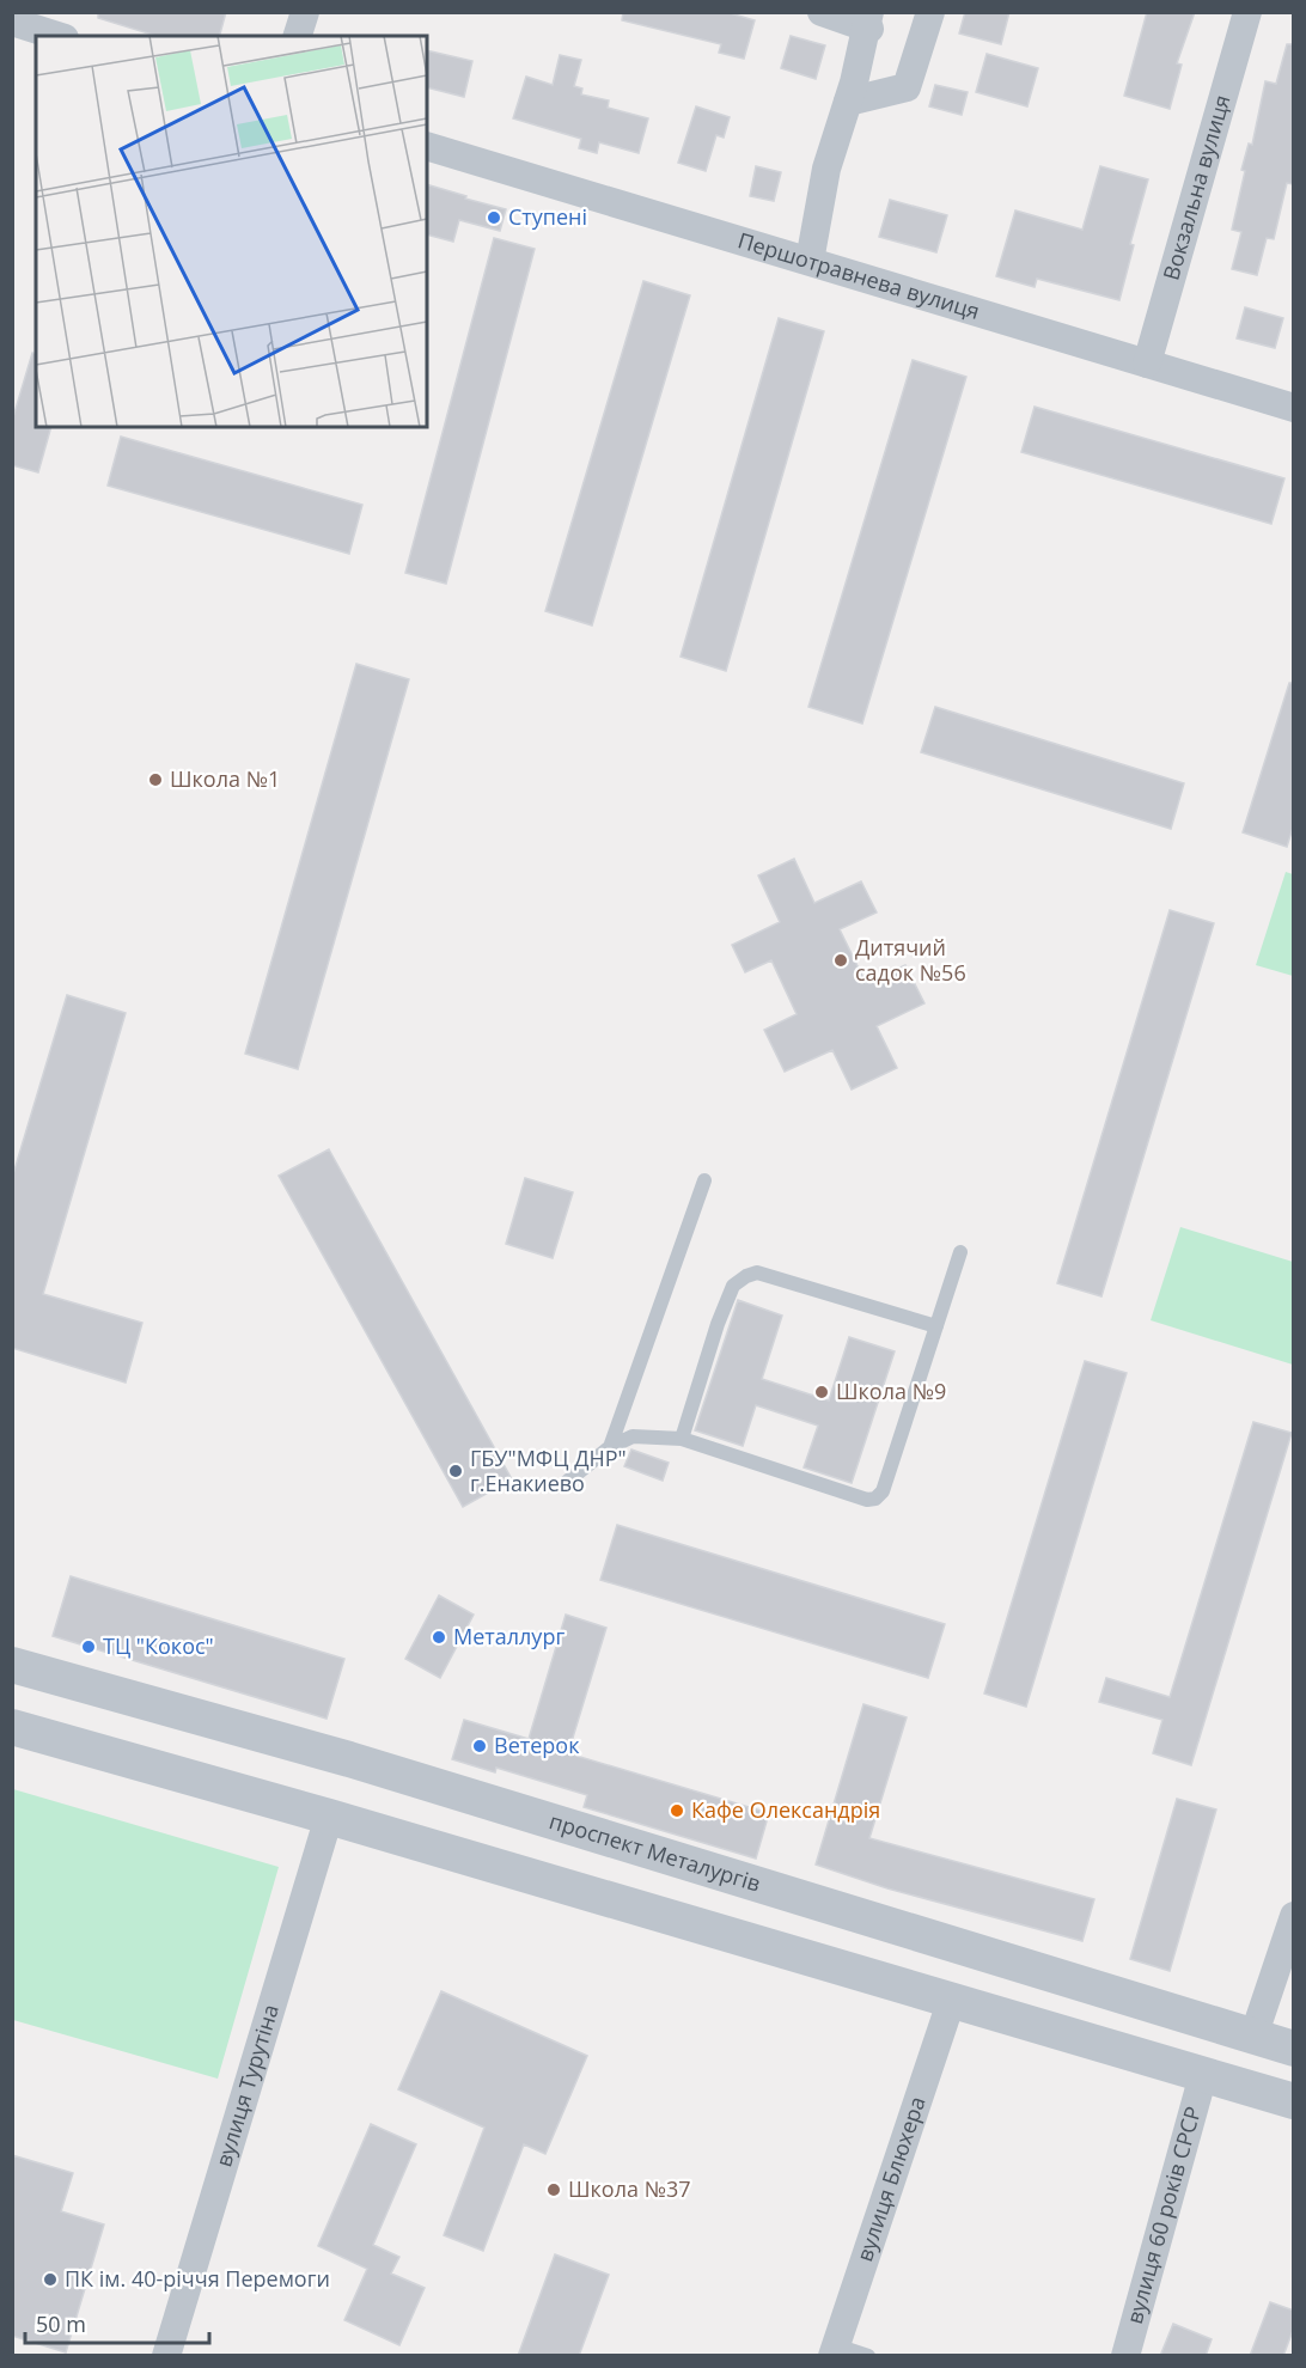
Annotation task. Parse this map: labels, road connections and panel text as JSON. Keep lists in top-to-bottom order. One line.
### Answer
{"streets":{"street":["Вокзальна вулиця","Першотравнева вулиця","проспект Металургів","вулиця Турутіна","вулиця Блюхера","вулиця 60 років СРСР"]},"crossings":[["Вокзальна вулиця","Першотравнева вулиця"]],"places":["Ступені","Школа №1","Дитячий садок №56","Школа №9","ГБУ\"МФЦ ДНР\" г.Енакиево","Металлург","ТЦ \"Кокос\"","Ветерок","Кафе Олександрія","Школа №37","ПК ім. 40-річчя Перемоги"],"scale_bar":"50 m"}
